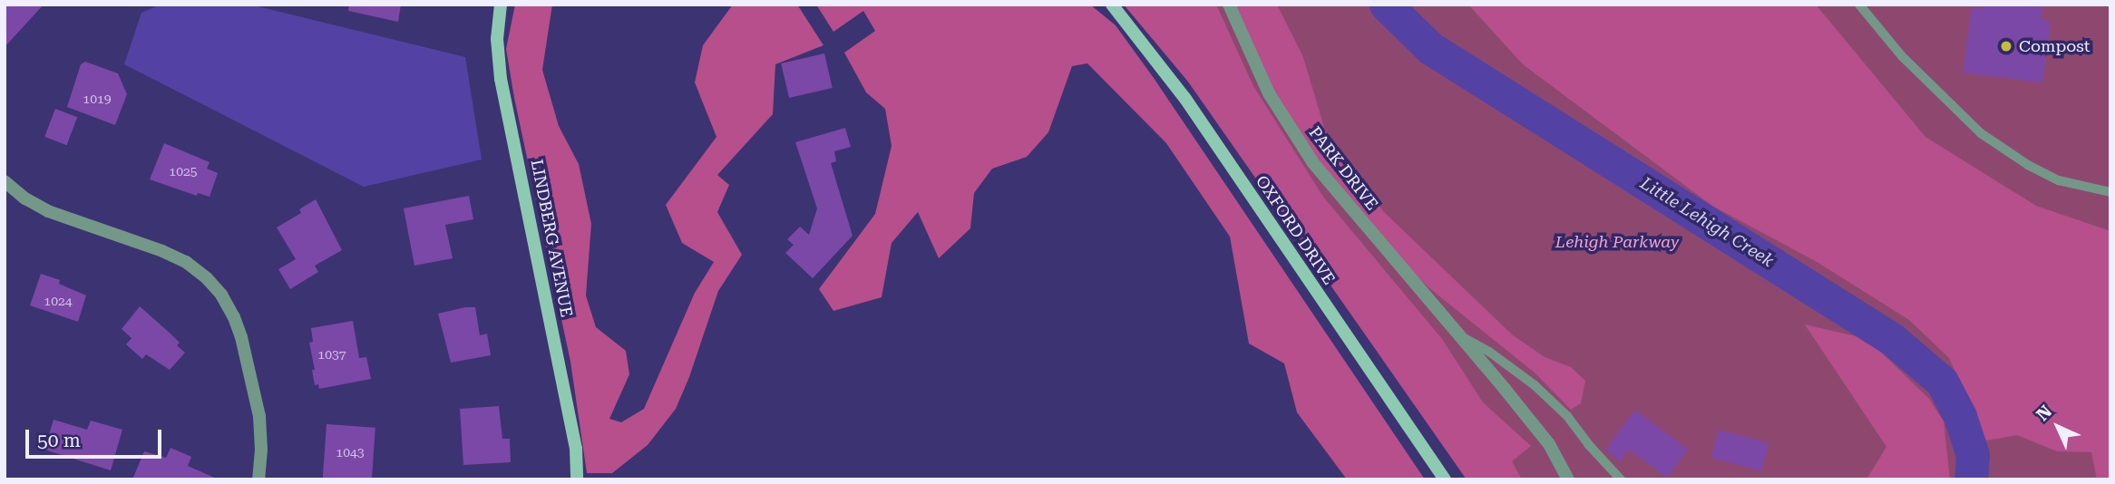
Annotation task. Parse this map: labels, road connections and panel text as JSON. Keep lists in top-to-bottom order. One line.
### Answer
{"streets":{"main road":["OXFORD DRIVE","LINDBERG AVENUE"],"street":["PARK DRIVE"]},"water":["Little Lehigh Creek"],"parks":["Lehigh Parkway"],"places":["Compost"],"house_numbers":["1019","1025","1024","1037","1043"],"scale_bar":"50 m","north":"top left"}
